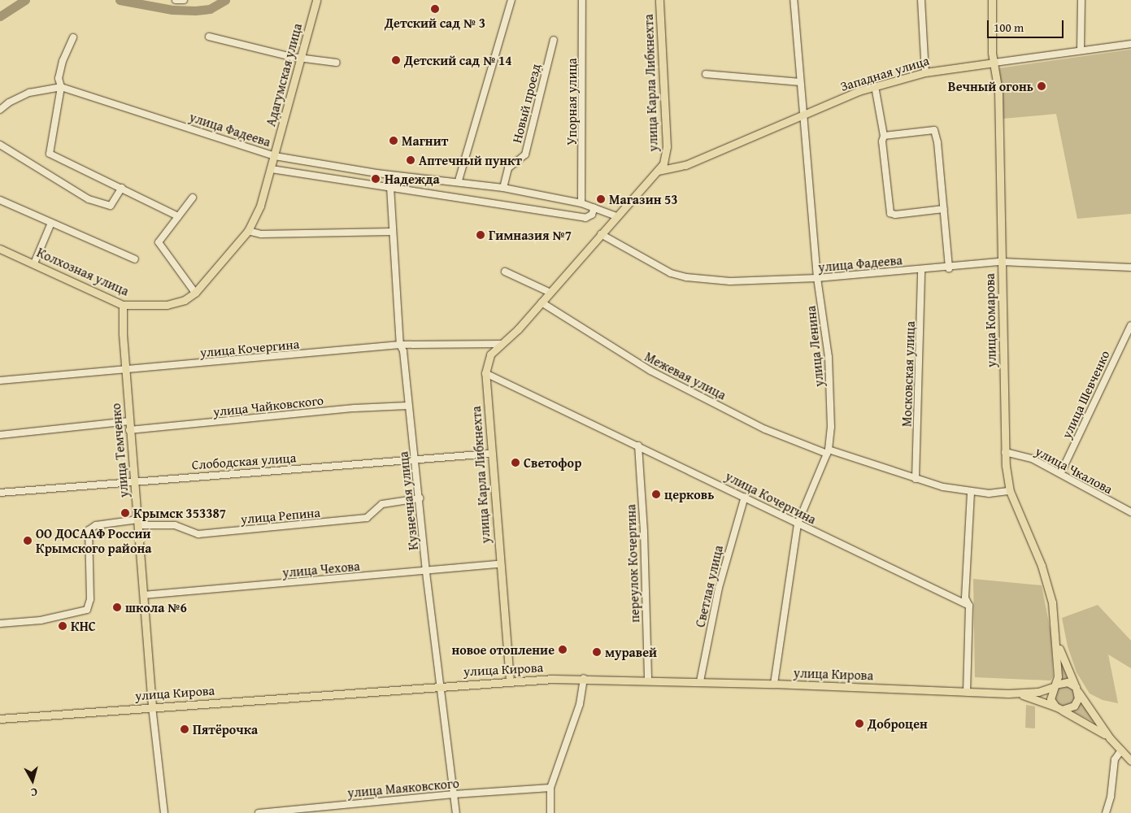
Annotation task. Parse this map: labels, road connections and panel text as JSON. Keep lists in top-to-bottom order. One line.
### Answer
{"streets":{"main road":["Западная улица","Адагумская улица","улица Карла Либкнехта","Колхозная улица","улица Комарова","улица Темченко","улица Кирова"],"street":["Упорная улица","Новый проезд","улица Фадеева","улица Ленина","улица Кочергина","Московская улица","Межевая улица","улица Шевченко","улица Чайковского","Слободская улица","улица Чкалова","Кузнечная улица","улица Репина","переулок Кочергина","улица Чехова","Светлая улица","улица Маяковского"]},"crossings":[["Западная улица","улица Карла Либкнехта"],["Западная улица","улица Комарова"],["Западная улица","улица Ленина"],["Адагумская улица","улица Фадеева"],["Адагумская улица","Колхозная улица"],["улица Карла Либкнехта","улица Фадеева"],["улица Карла Либкнехта","улица Кочергина"],["улица Карла Либкнехта","Межевая улица"],["улица Карла Либкнехта","Слободская улица"],["улица Карла Либкнехта","улица Чехова"],["улица Карла Либкнехта","улица Кирова"],["Упорная улица","улица Фадеева"],["Новый проезд","улица Фадеева"],["улица Фадеева","Колхозная улица"],["улица Фадеева","улица Комарова"],["улица Фадеева","улица Ленина"],["улица Фадеева","Московская улица"],["улица Фадеева","Кузнечная улица"],["Колхозная улица","улица Темченко"],["улица Комарова","Межевая улица"],["улица Комарова","улица Чкалова"],["улица Ленина","улица Кочергина"],["улица Ленина","Межевая улица"],["улица Ленина","улица Кирова"],["улица Кочергина","улица Темченко"],["улица Кочергина","Кузнечная улица"],["улица Кочергина","переулок Кочергина"],["улица Кочергина","Светлая улица"],["Московская улица","Межевая улица"],["улица Шевченко","улица Чкалова"],["улица Чайковского","улица Темченко"],["улица Чайковского","Кузнечная улица"],["улица Темченко","Слободская улица"],["улица Темченко","улица Репина"],["улица Темченко","улица Чехова"],["улица Темченко","улица Кирова"],["Слободская улица","Кузнечная улица"],["Кузнечная улица","улица Репина"],["Кузнечная улица","улица Чехова"],["Кузнечная улица","улица Кирова"],["Кузнечная улица","улица Маяковского"],["переулок Кочергина","улица Кирова"],["Светлая улица","улица Кирова"]],"places":["Детский сад № 3","Детский сад № 14","Вечный огонь","Магнит","Аптечный пункт","Надежда","Магазин 53","Гимназия №7","Светофор","церковь","Крымск 353387","ОО ДОСААФ России Крымского района","школа №6","КНС","новое отопление","муравей","Доброцен","Пятёрочка"],"scale_bar":"100 m","north":"bottom"}
